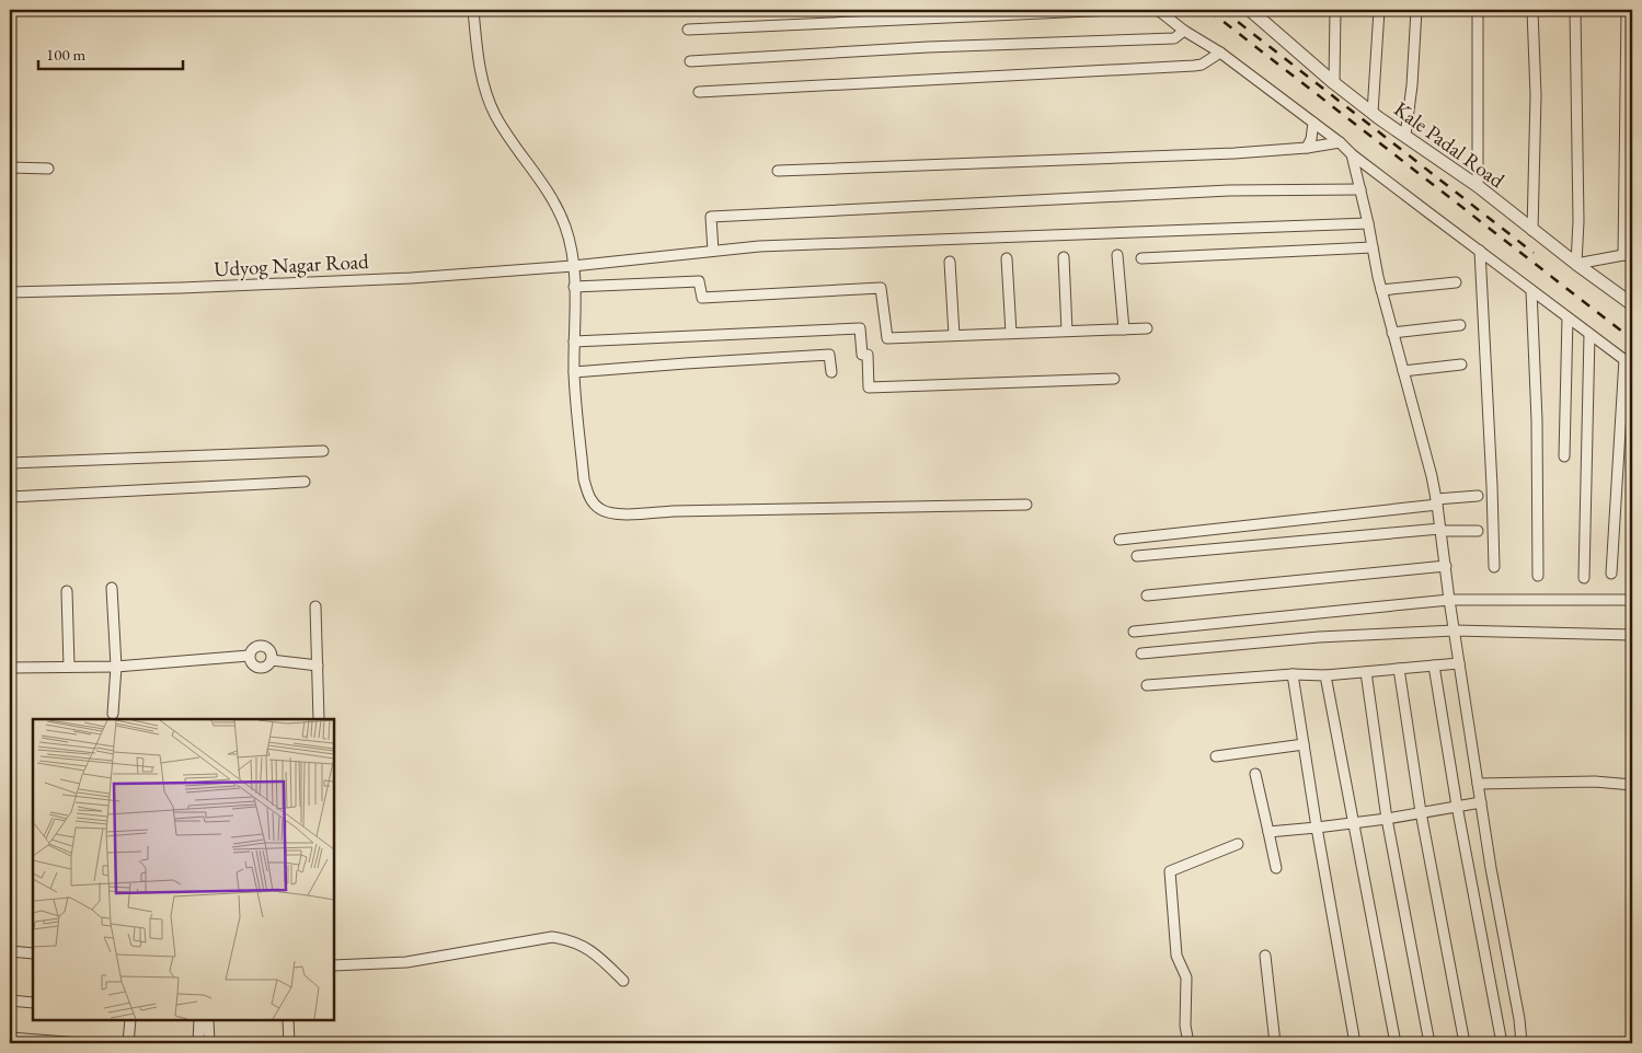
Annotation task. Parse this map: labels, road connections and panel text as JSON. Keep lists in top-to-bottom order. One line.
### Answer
{"streets":{"street":["Kale Padal Road","Udyog Nagar Road"]},"scale_bar":"100 m"}
